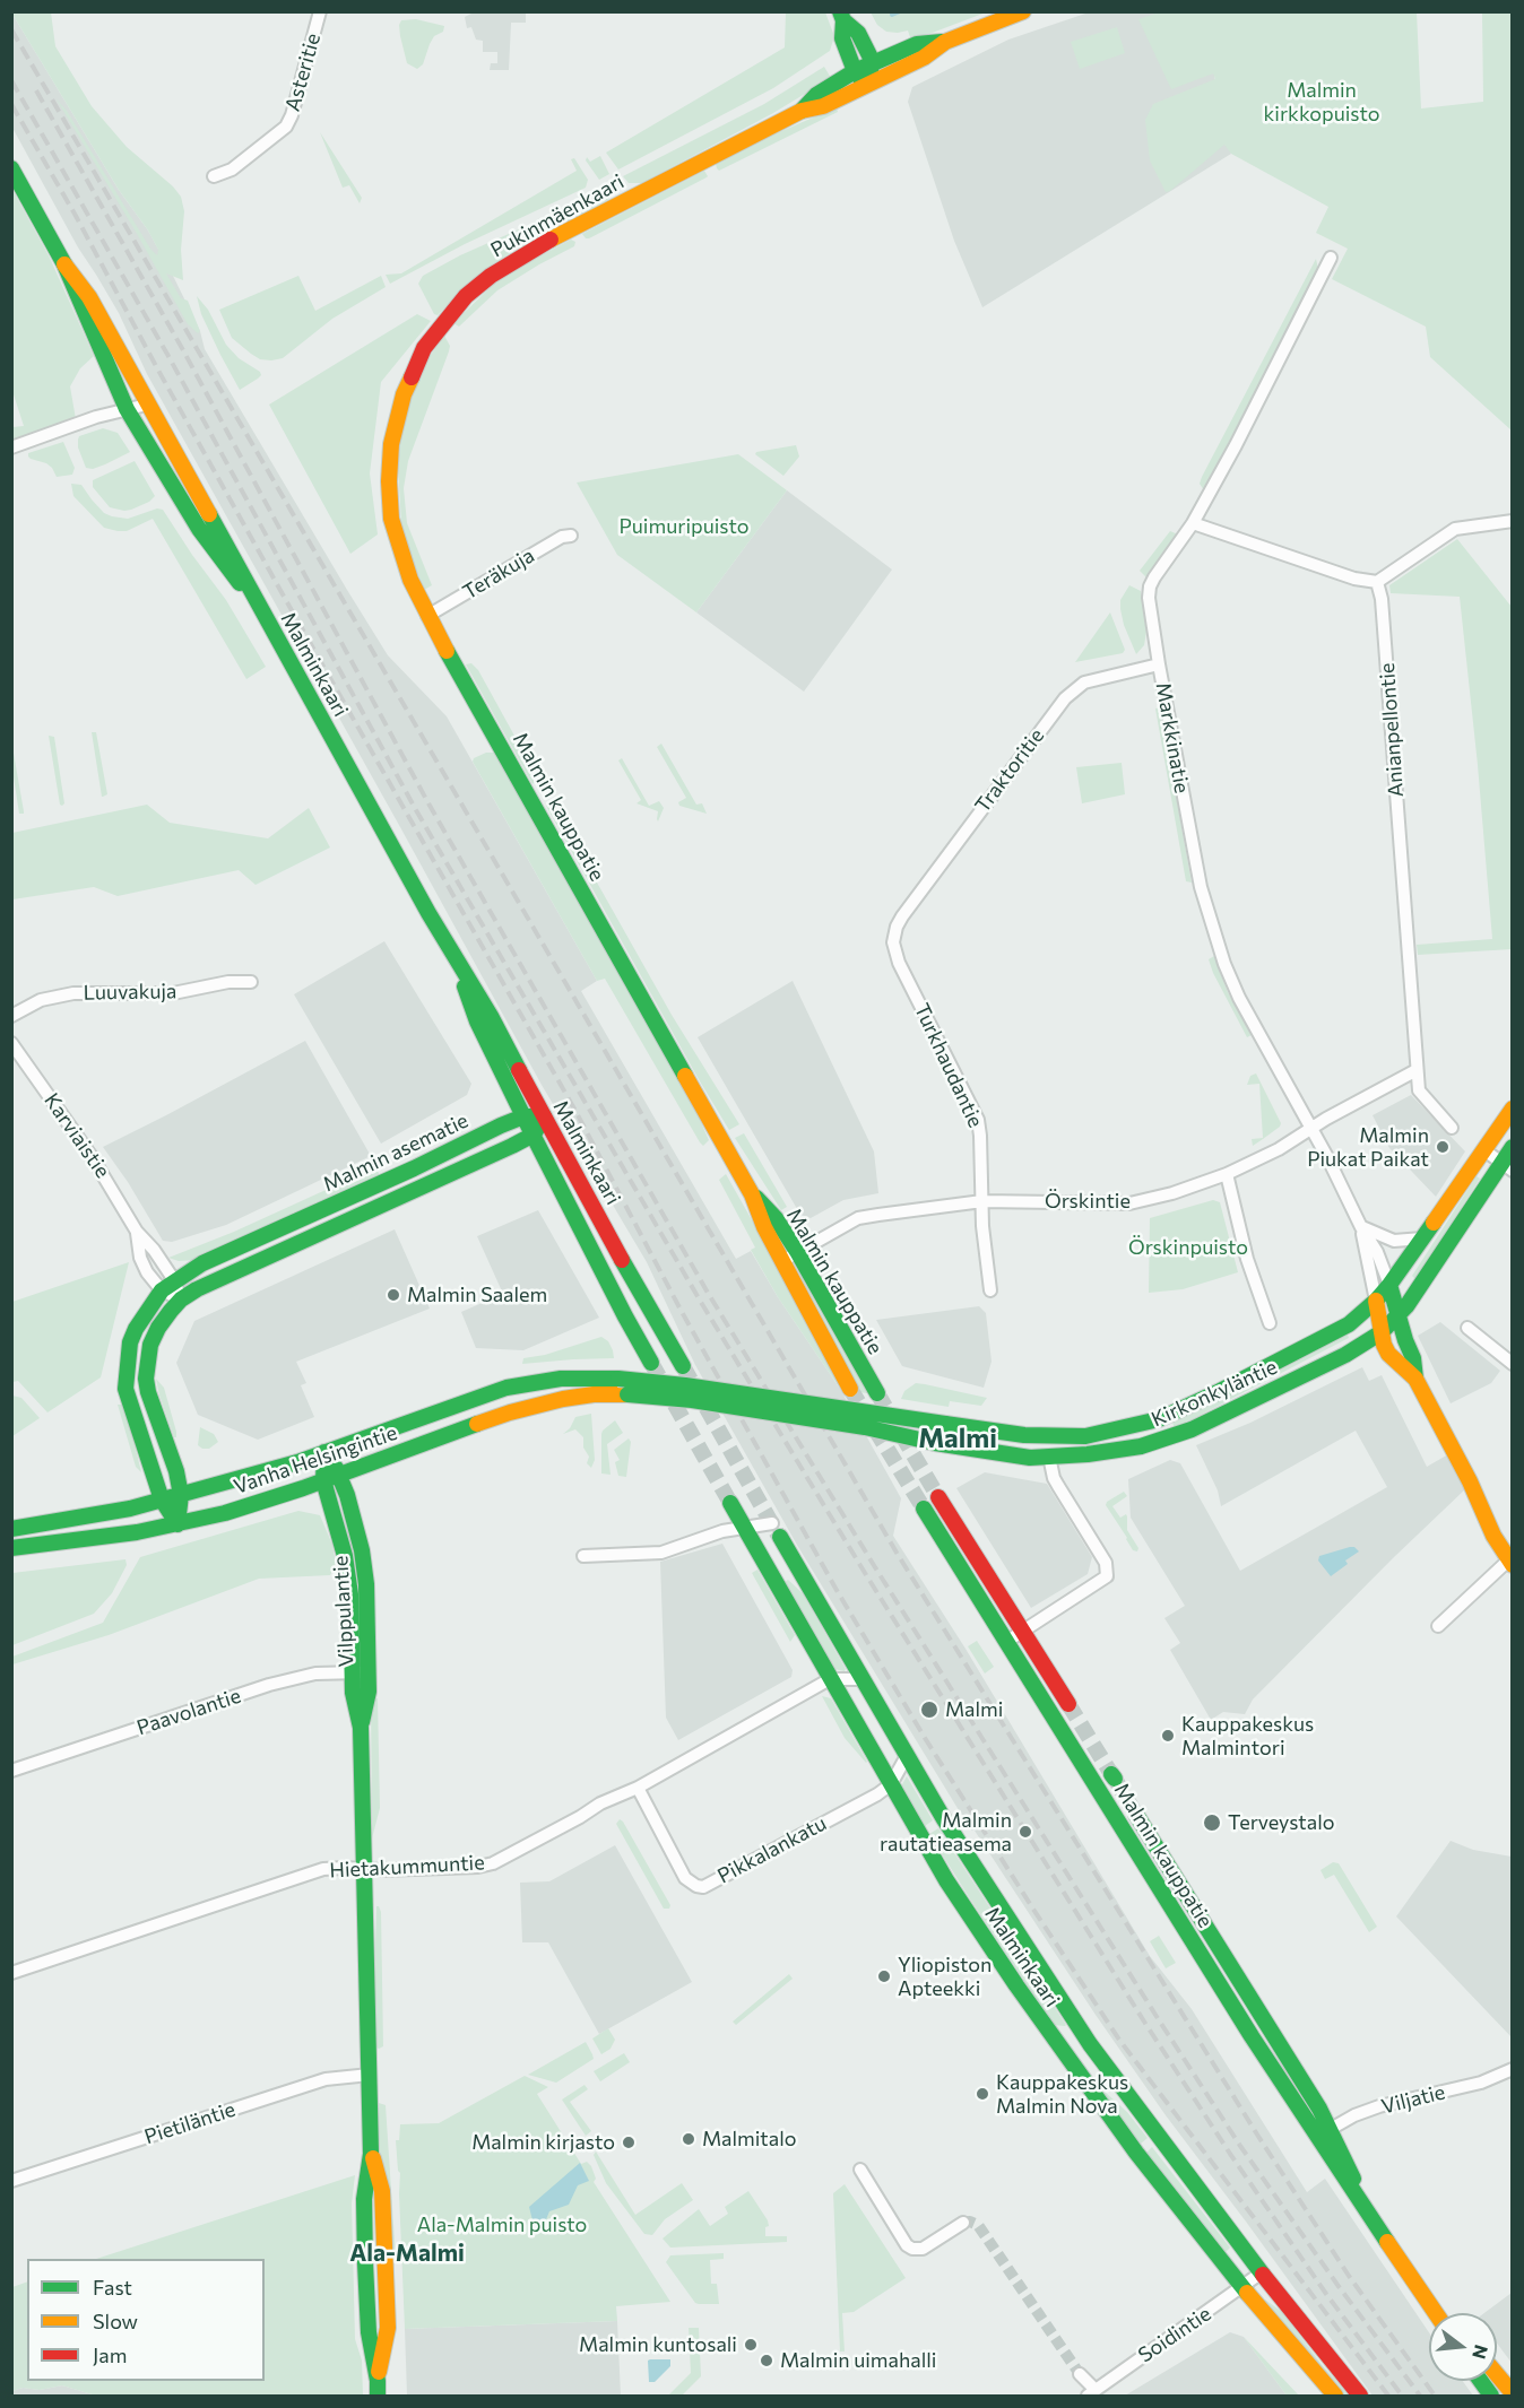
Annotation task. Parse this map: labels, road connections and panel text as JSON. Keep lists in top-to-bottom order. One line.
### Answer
{"streets":{"main road":["Pukinmäenkaari","Malminkaari","Malmin kauppatie","Malmin asematie","Kirkonkyläntie","Vanha Helsingintie","Vilppulantie"],"street":["Asteritie","Teräkuja","Anianpellontie","Markkinatie","Traktoritie","Luuvakuja","Turkhaudantie","Karviaistie","Örskintie","Paavolantie","Pikkalankatu","Hietakummuntie","Viljatie","Pietiläntie","Soidintie"]},"crossings":[["Pukinmäenkaari","Malmin kauppatie"],["Teräkuja","Malmin kauppatie"],["Malminkaari","Malmin asematie"],["Malminkaari","Pikkalankatu"],["Malminkaari","Soidintie"],["Anianpellontie","Örskintie"],["Markkinatie","Traktoritie"],["Markkinatie","Örskintie"],["Markkinatie","Kirkonkyläntie"],["Traktoritie","Turkhaudantie"],["Malmin kauppatie","Örskintie"],["Malmin kauppatie","Viljatie"],["Turkhaudantie","Örskintie"],["Karviaistie","Malmin asematie"],["Malmin asematie","Vanha Helsingintie"],["Kirkonkyläntie","Vanha Helsingintie"],["Vanha Helsingintie","Vilppulantie"],["Vilppulantie","Paavolantie"],["Vilppulantie","Hietakummuntie"],["Vilppulantie","Pietiläntie"],["Pikkalankatu","Hietakummuntie"]],"districts":["Malmi","Ala-Malmi"],"parks":["Malmin kirkkopuisto","Puimuripuisto","Örskinpuisto","Ala-Malmin puisto"],"places":["Malmin Piukat Paikat","Malmin Saalem","Malmi","Kauppakeskus Malmintori","Terveystalo","Malmin rautatieasema","Yliopiston Apteekki","Kauppakeskus Malmin Nova","Malmitalo","Malmin kirjasto","Malmin kuntosali","Malmin uimahalli"],"legend":["Fast","Slow","Jam"],"north":"right"}
